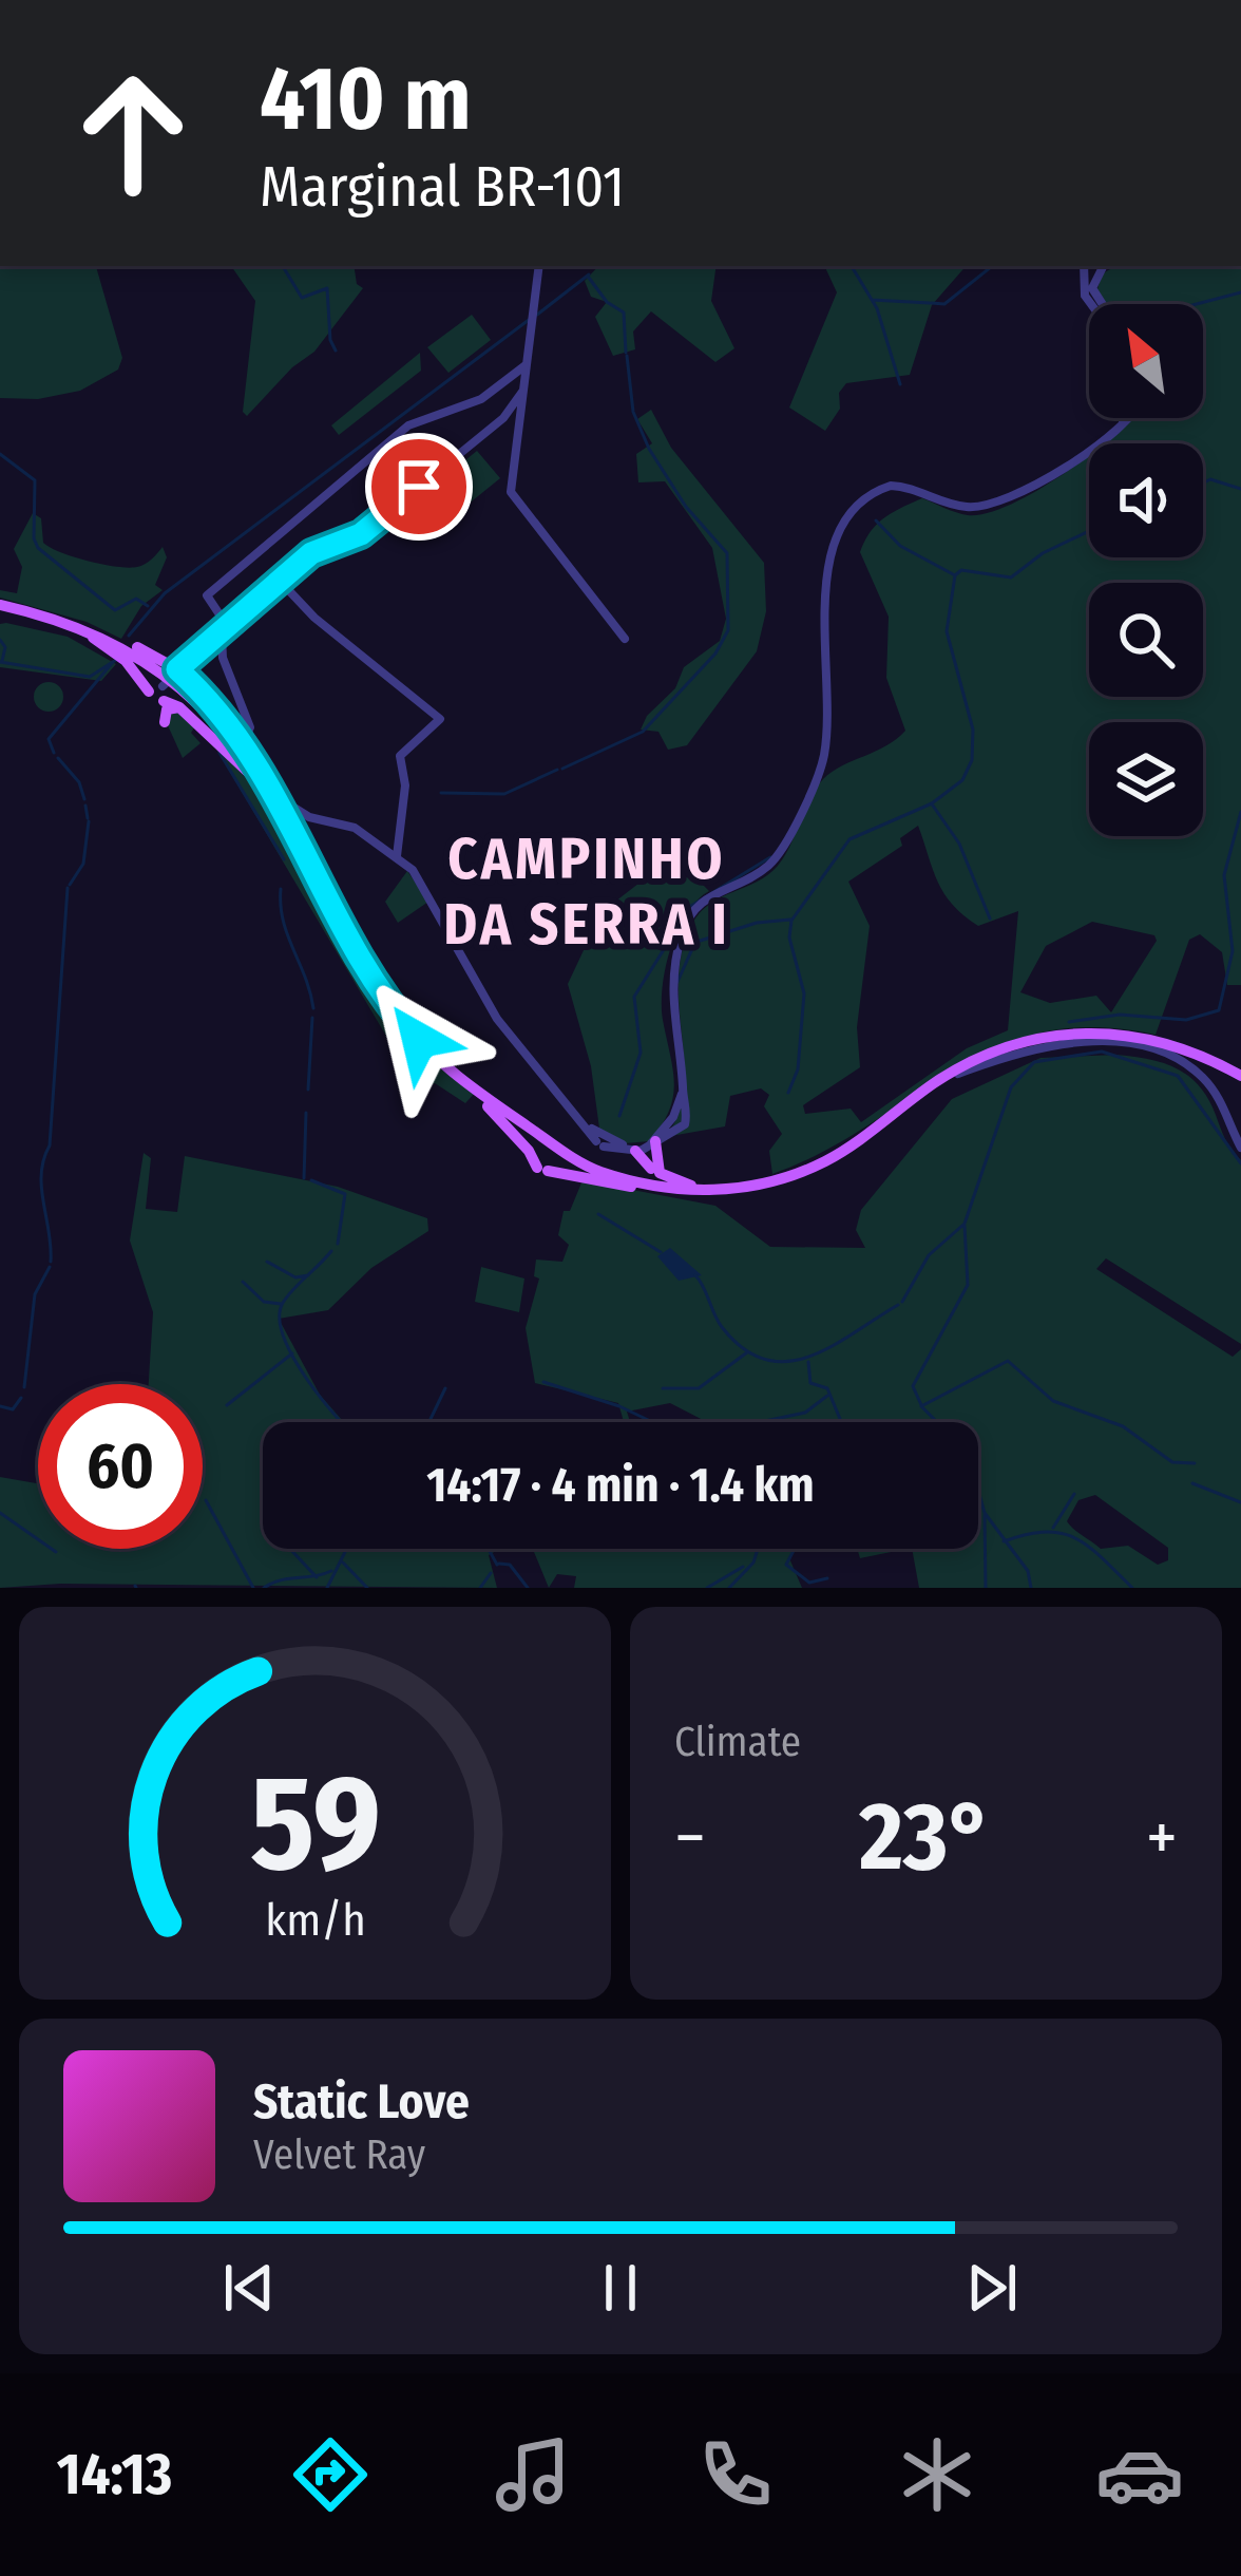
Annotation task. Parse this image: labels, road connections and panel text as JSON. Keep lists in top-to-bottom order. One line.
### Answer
{"districts":["CAMPINHO DA SERRA I"],"north":"top left","page":{"turn":["410 m","Marginal BR-101"],"limit":"60","trip":"14:17 · 4 min · 1.4 km","tile":"Climate","heat":["−","23°","+"],"song":["Static Love","Velvet Ray"],"tabs":"14:13","gauge":["59","km/h"]}}
